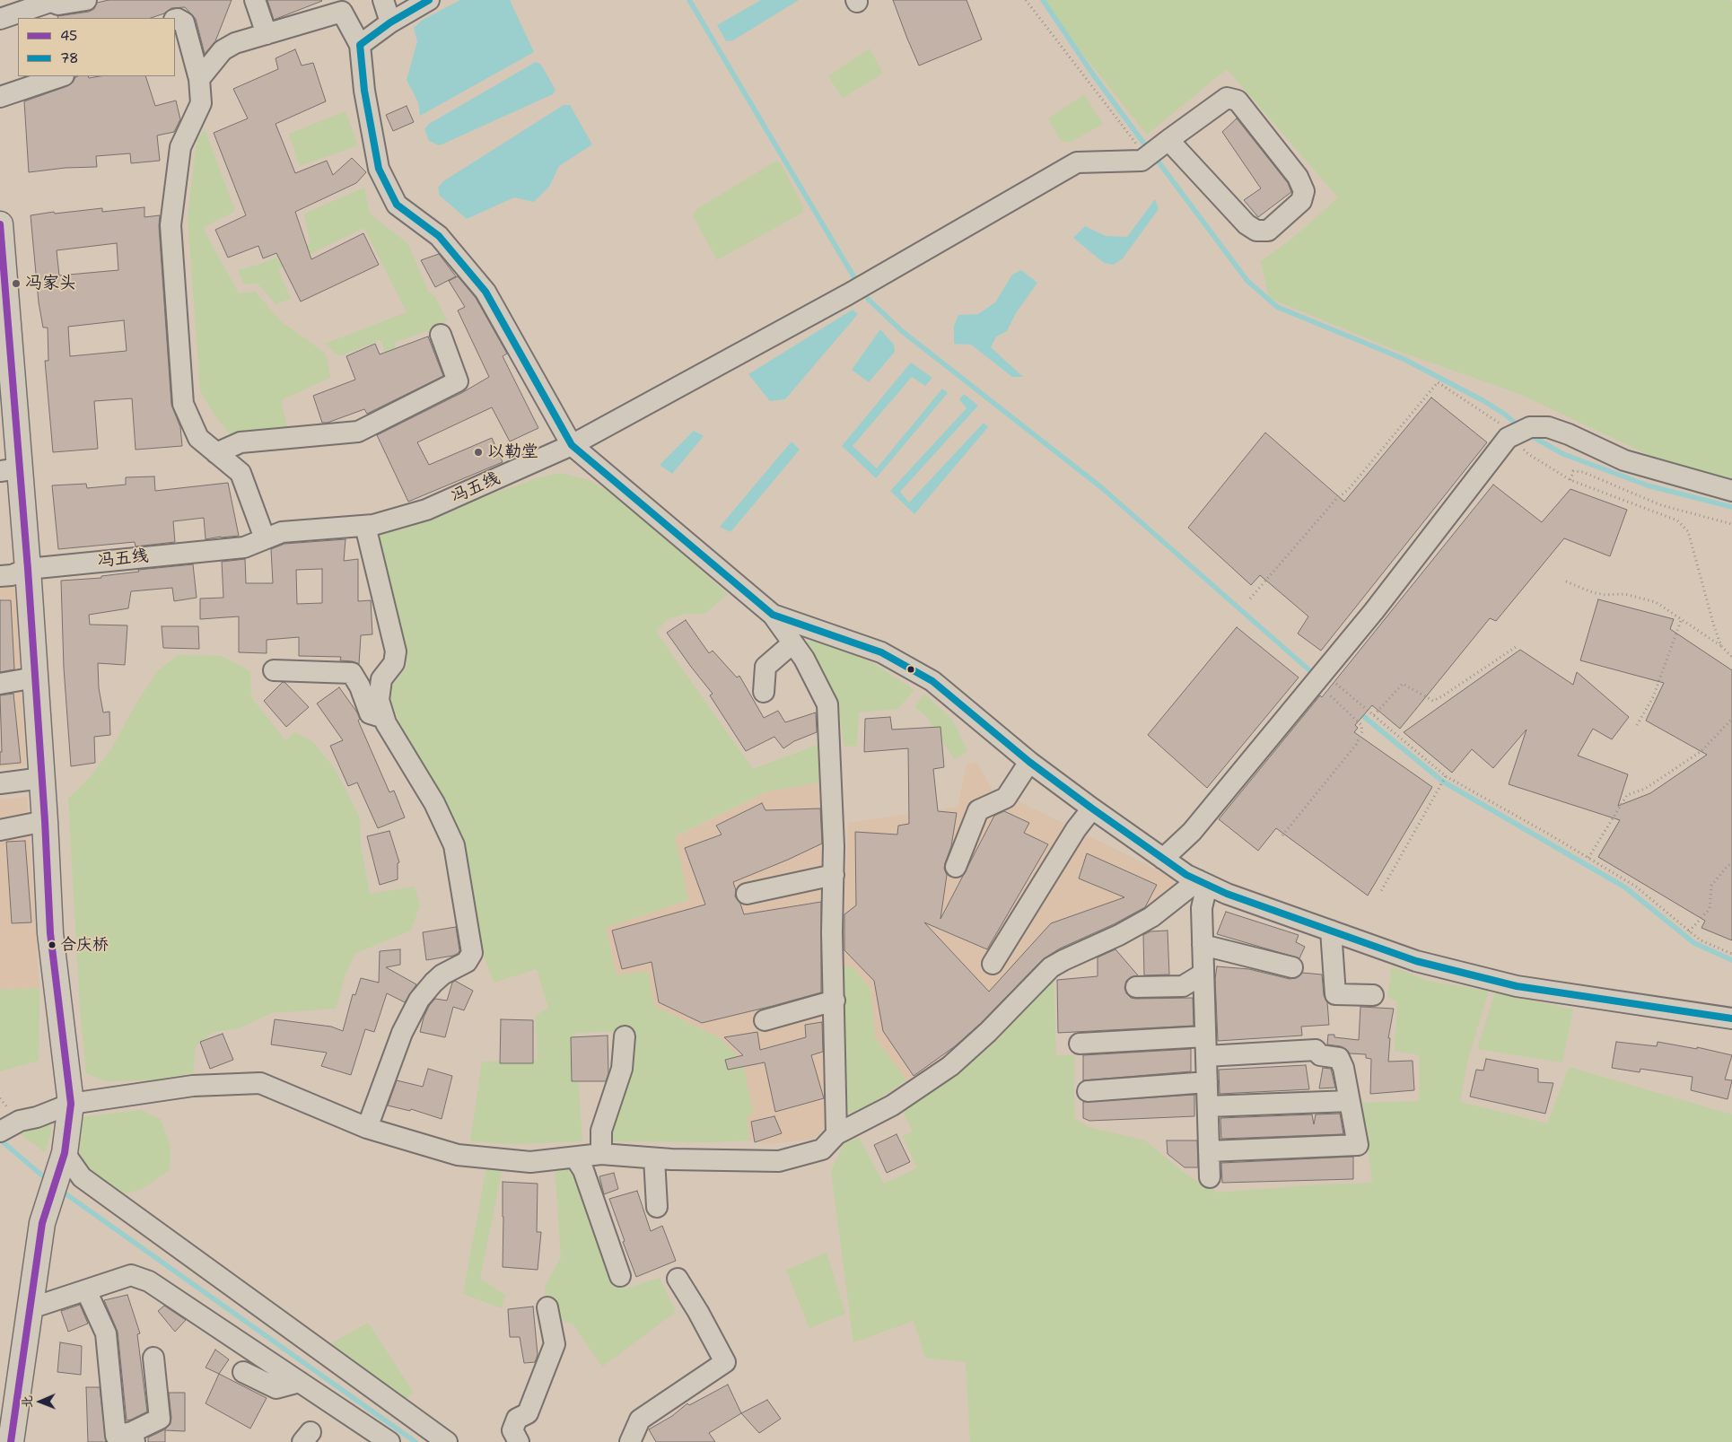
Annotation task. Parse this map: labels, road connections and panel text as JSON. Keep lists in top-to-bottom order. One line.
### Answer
{"streets":{"street":["冯五线"]},"places":["冯家头","以勒堂","合庆桥"],"lines":["transit line 78","transit line 45"],"legend":["45","78"],"north":"left"}
